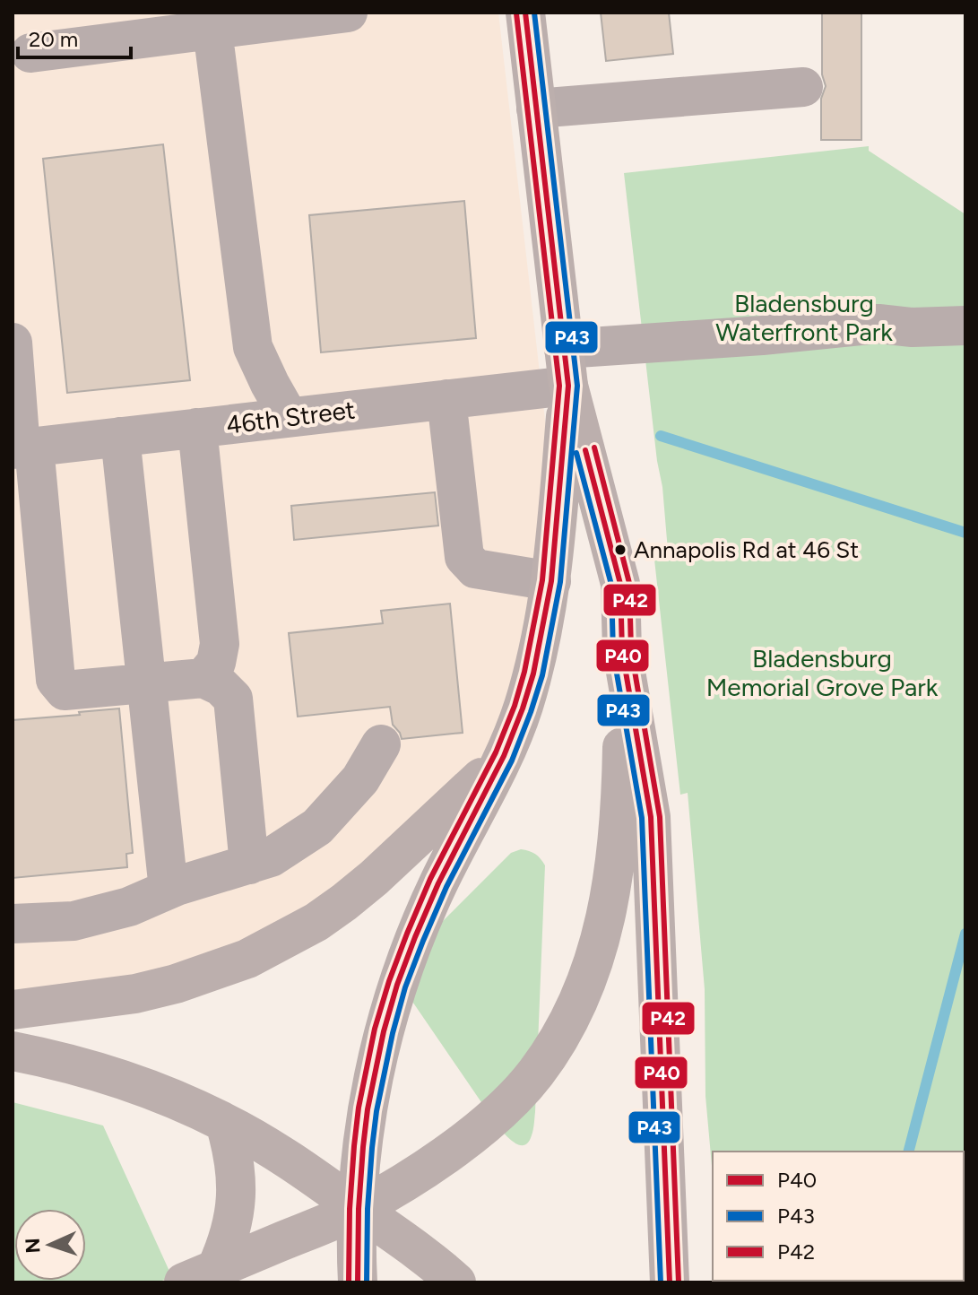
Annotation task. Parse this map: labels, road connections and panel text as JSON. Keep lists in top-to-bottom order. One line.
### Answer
{"streets":{"street":["46th Street"]},"parks":["Bladensburg Waterfront Park","Bladensburg Memorial Grove Park"],"places":["Annapolis Rd at 46 St"],"lines":["transit line P40","transit line P43","transit line P42"],"legend":["P40","P43","P42"],"scale_bar":"20 m","north":"left"}
